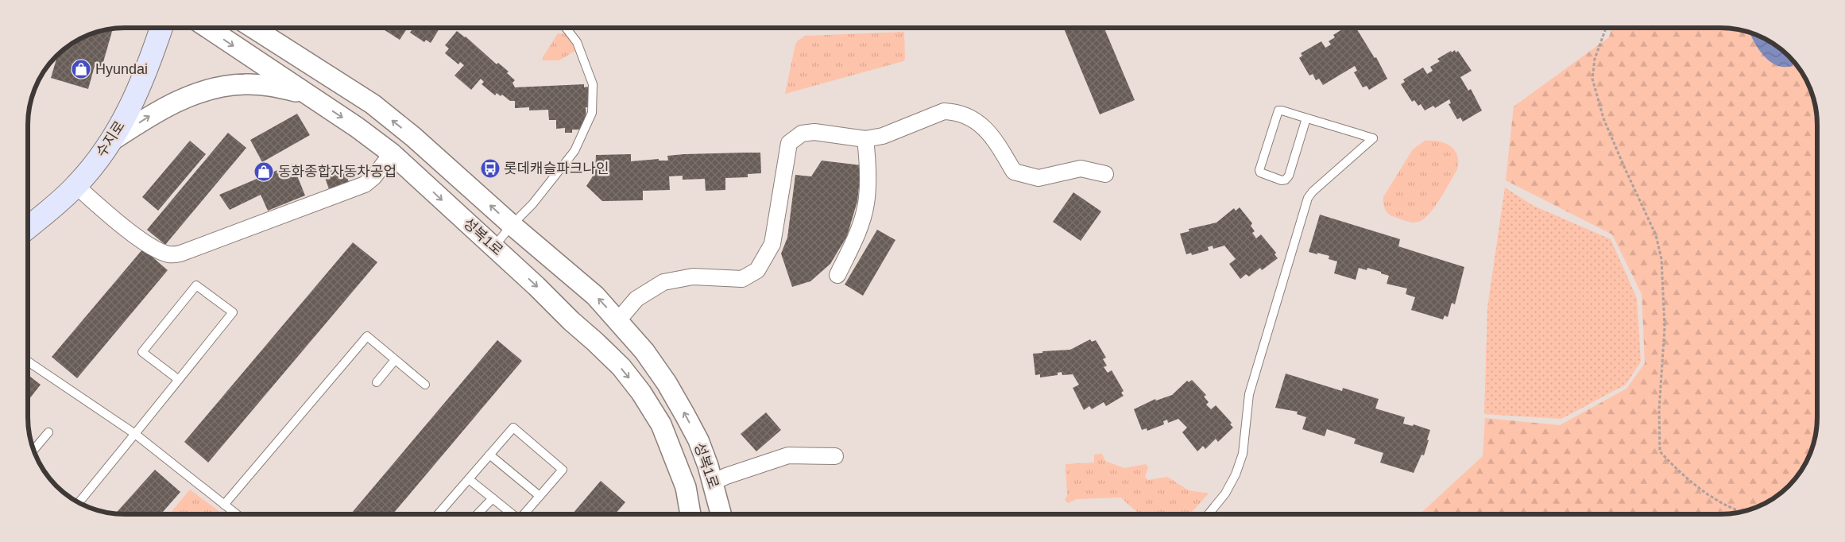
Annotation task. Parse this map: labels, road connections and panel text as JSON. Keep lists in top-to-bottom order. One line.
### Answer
{"streets":{"main road":["수지로"],"street":["성복1로"]},"places":{"shop":["Hyundai","동화종합자동차공업"],"bus stop":["롯데캐슬파크나인"]}}
